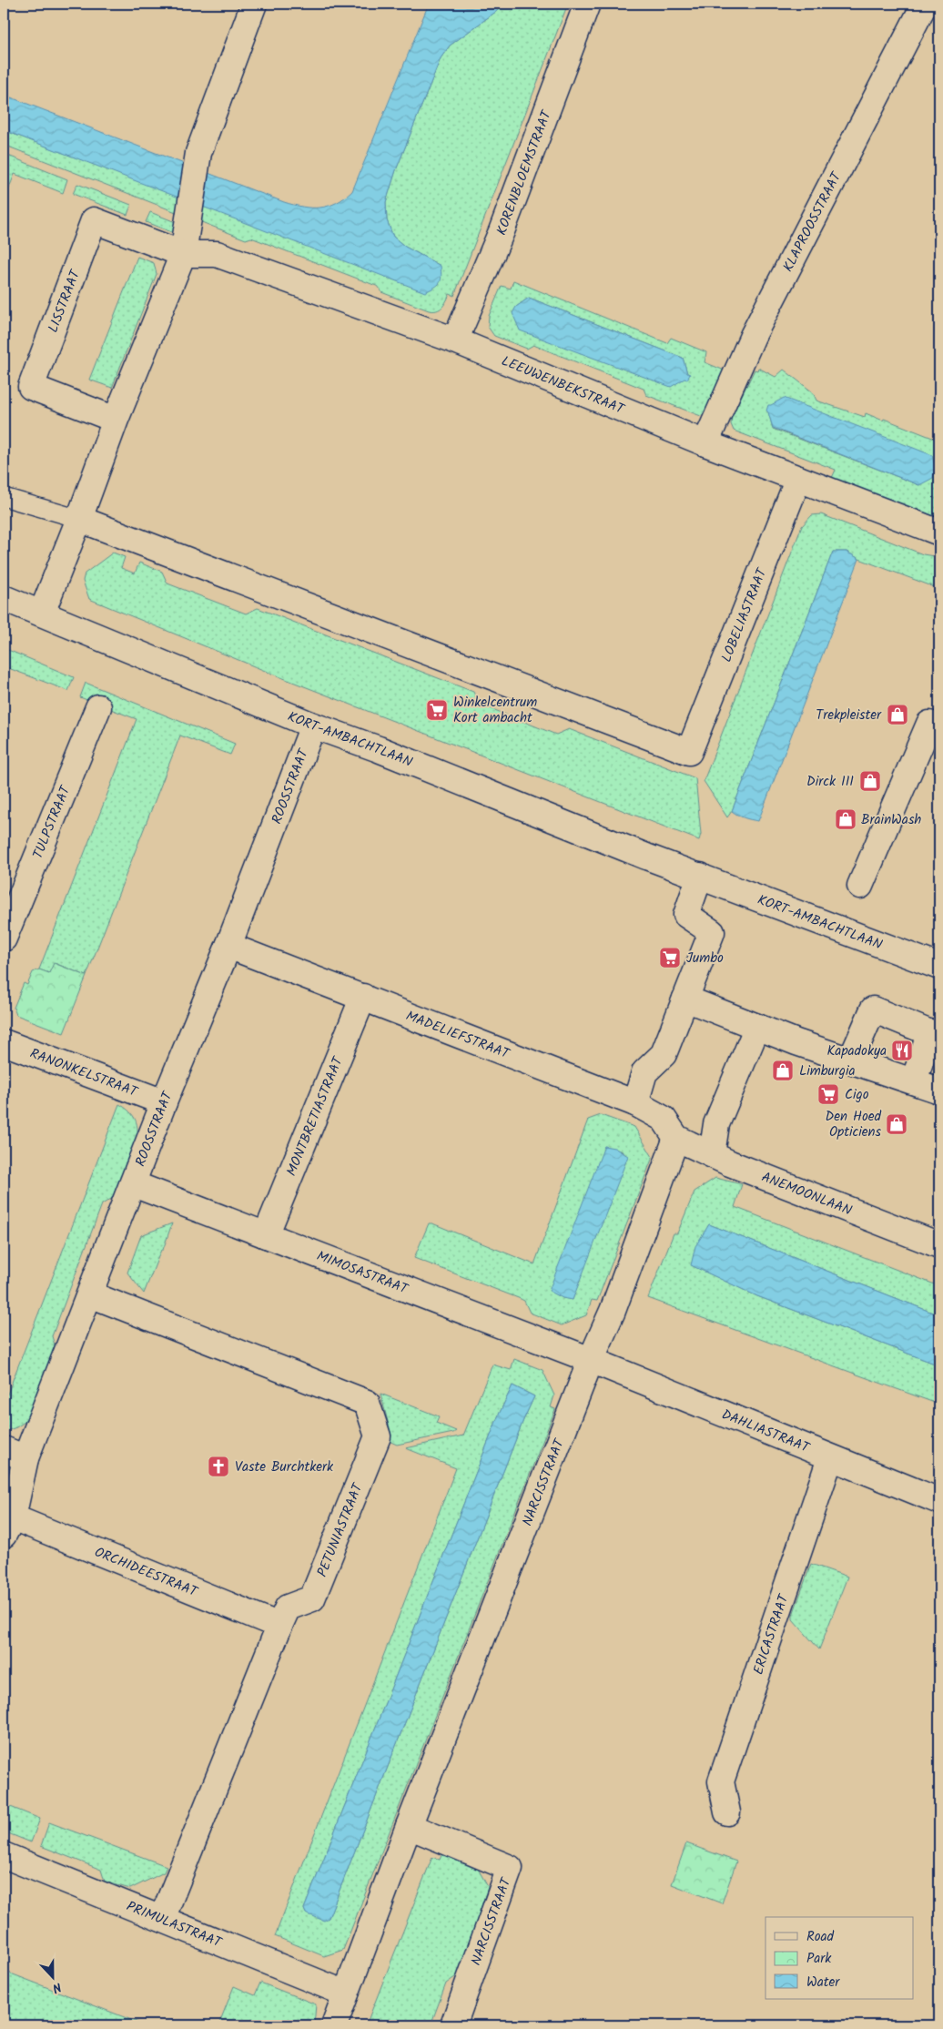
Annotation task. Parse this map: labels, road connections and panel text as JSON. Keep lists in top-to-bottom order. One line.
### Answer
{"streets":{"street":["KORENBLOEMSTRAAT","KLAPROOSSTRAAT","LISSTRAAT","LEEUWENBEKSTRAAT","LOBELIASTRAAT","KORT-AMBACHTLAAN","ROOSSTRAAT","TULPSTRAAT","MADELIEFSTRAAT","RANONKELSTRAAT","MONTBRETIASTRAAT","ANEMOONLAAN","MIMOSASTRAAT","DAHLIASTRAAT","NARCISSTRAAT","PETUNIASTRAAT","ORCHIDEESTRAAT","ERICASTRAAT","PRIMULASTRAAT"]},"crossings":[["KORENBLOEMSTRAAT","LEEUWENBEKSTRAAT"],["KLAPROOSSTRAAT","LEEUWENBEKSTRAAT"],["LISSTRAAT","LEEUWENBEKSTRAAT"],["LEEUWENBEKSTRAAT","LOBELIASTRAAT"],["KORT-AMBACHTLAAN","ROOSSTRAAT"],["ROOSSTRAAT","MADELIEFSTRAAT"],["ROOSSTRAAT","RANONKELSTRAAT"],["ROOSSTRAAT","MIMOSASTRAAT"],["ROOSSTRAAT","PETUNIASTRAAT"],["ROOSSTRAAT","ORCHIDEESTRAAT"],["MADELIEFSTRAAT","MONTBRETIASTRAAT"],["MADELIEFSTRAAT","ANEMOONLAAN"],["MADELIEFSTRAAT","NARCISSTRAAT"],["MONTBRETIASTRAAT","MIMOSASTRAAT"],["ANEMOONLAAN","NARCISSTRAAT"],["MIMOSASTRAAT","DAHLIASTRAAT"],["MIMOSASTRAAT","NARCISSTRAAT"],["DAHLIASTRAAT","NARCISSTRAAT"],["DAHLIASTRAAT","ERICASTRAAT"],["NARCISSTRAAT","PRIMULASTRAAT"],["PETUNIASTRAAT","ORCHIDEESTRAAT"],["PETUNIASTRAAT","PRIMULASTRAAT"]],"places":{"supermarket":["Winkelcentrum Kort ambacht","Jumbo","Cigo"],"shop":["Trekpleister","Dirck III","BrainWash","Limburgia","Den Hoed Opticiens"],"restaurant":["Kapadokya"],"church":["Vaste Burchtkerk"]},"legend":["Road","Park","Water"],"north":"bottom"}
